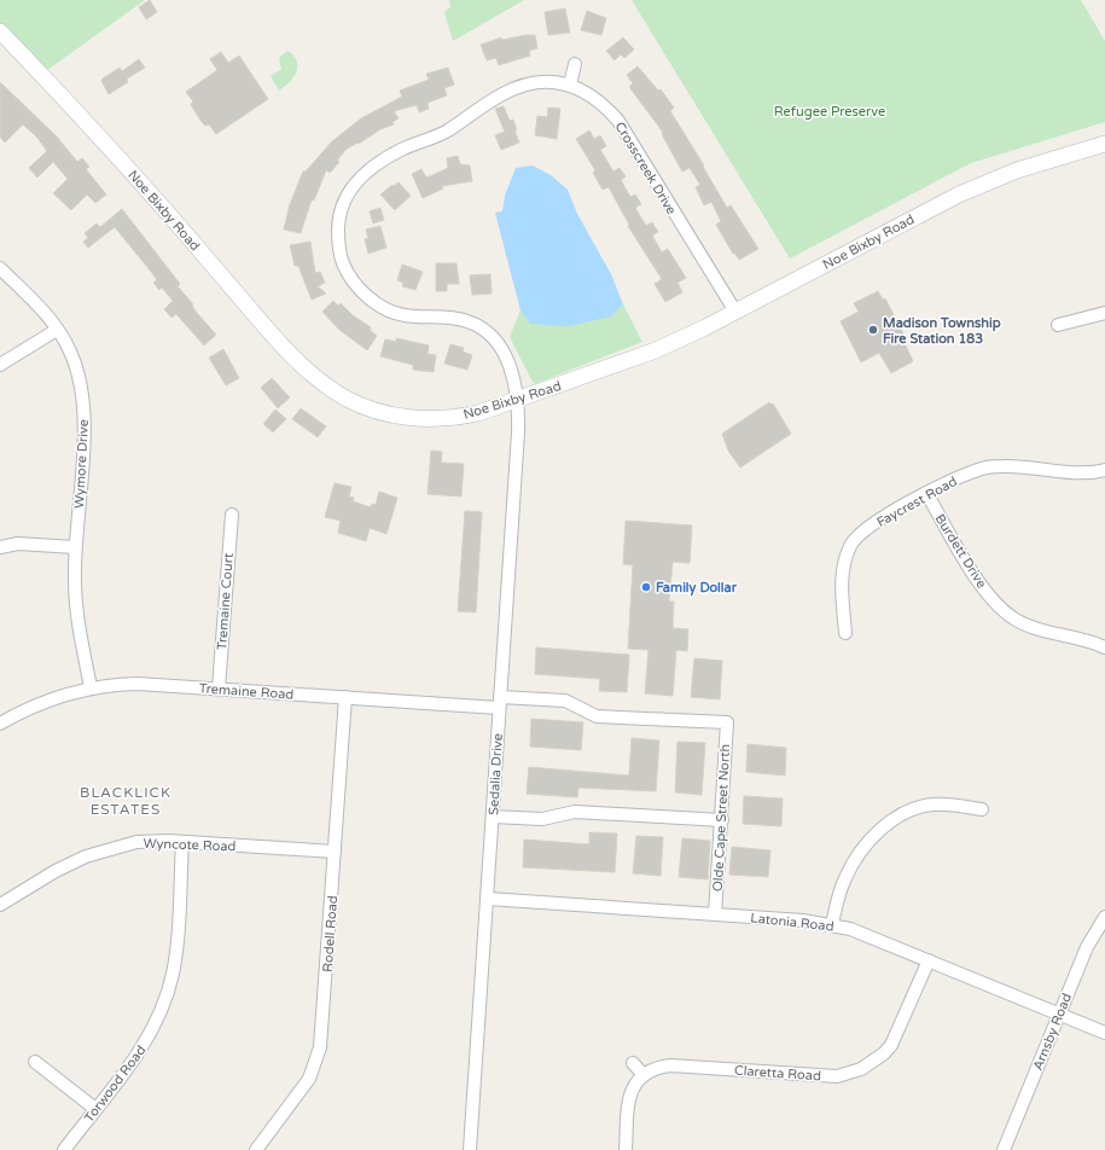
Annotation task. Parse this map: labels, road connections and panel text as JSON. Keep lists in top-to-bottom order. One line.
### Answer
{"streets":{"street":["Crosscreek Drive","Noe Bixby Road","Wymore Drive","Faycrest Road","Burdett Drive","Tremaine Court","Tremaine Road","Sedalia Drive","Olde Cape Street North","Wyncote Road","Latonia Road","Rodell Road","Arnsby Road","Claretta Road","Torwood Road"]},"crossings":[["Crosscreek Drive","Noe Bixby Road"],["Crosscreek Drive","Sedalia Drive"],["Noe Bixby Road","Sedalia Drive"],["Wymore Drive","Tremaine Road"],["Faycrest Road","Burdett Drive"],["Tremaine Court","Tremaine Road"],["Tremaine Road","Sedalia Drive"],["Tremaine Road","Olde Cape Street North"],["Tremaine Road","Rodell Road"],["Sedalia Drive","Latonia Road"],["Olde Cape Street North","Latonia Road"],["Wyncote Road","Rodell Road"],["Wyncote Road","Torwood Road"],["Latonia Road","Arnsby Road"],["Latonia Road","Claretta Road"]],"districts":["BLACKLICK ESTATES"],"parks":["Refugee Preserve"],"places":["Madison Township Fire Station 183","Family Dollar"]}
